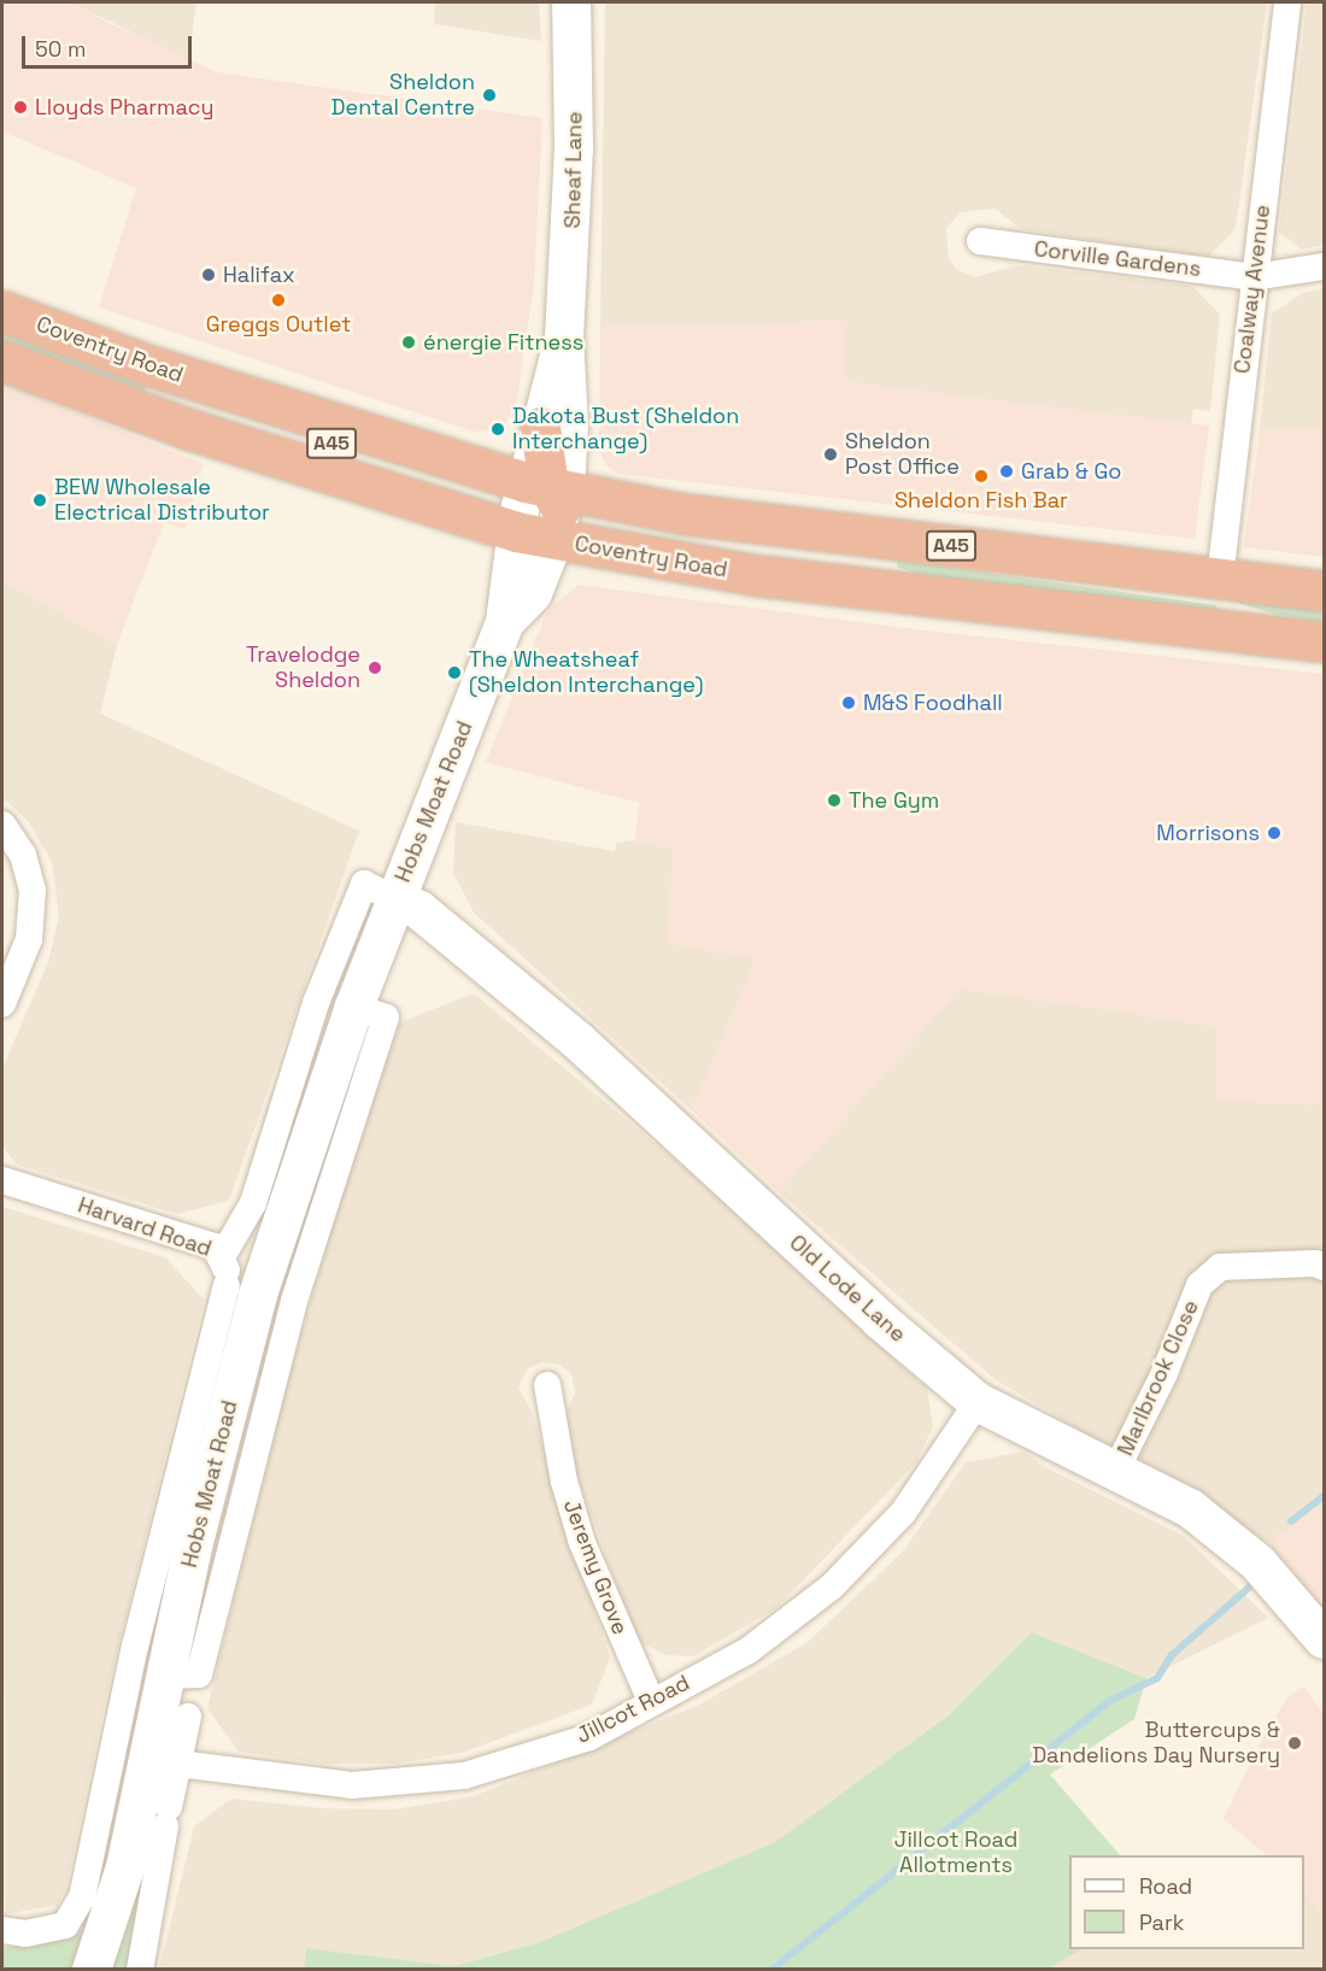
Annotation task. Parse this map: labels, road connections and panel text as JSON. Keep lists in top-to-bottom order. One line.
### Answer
{"streets":{"highway":["Coventry Road","A45"],"street":["Sheaf Lane","Corville Gardens","Coalway Avenue","Hobs Moat Road","Harvard Road","Old Lode Lane","Marlbrook Close","Jeremy Grove","Jillcot Road"]},"crossings":[["Corville Gardens","Coalway Avenue"],["Coalway Avenue","Coventry Road"],["Coventry Road","Hobs Moat Road"],["Hobs Moat Road","Harvard Road"],["Hobs Moat Road","Old Lode Lane"],["Old Lode Lane","Marlbrook Close"],["Old Lode Lane","Jillcot Road"],["Jeremy Grove","Jillcot Road"]],"parks":["Jillcot Road Allotments"],"places":["Sheldon Dental Centre","Lloyds Pharmacy","Halifax","Greggs Outlet","énergie Fitness","Dakota Bust (Sheldon Interchange)","Sheldon Post Office","Grab & Go","Sheldon Fish Bar","BEW Wholesale Electrical Distributor","Travelodge Sheldon","The Wheatsheaf (Sheldon Interchange)","M&S Foodhall","The Gym","Morrisons","Buttercups & Dandelions Day Nursery"],"legend":["Road","Park"],"scale_bar":"50 m"}
